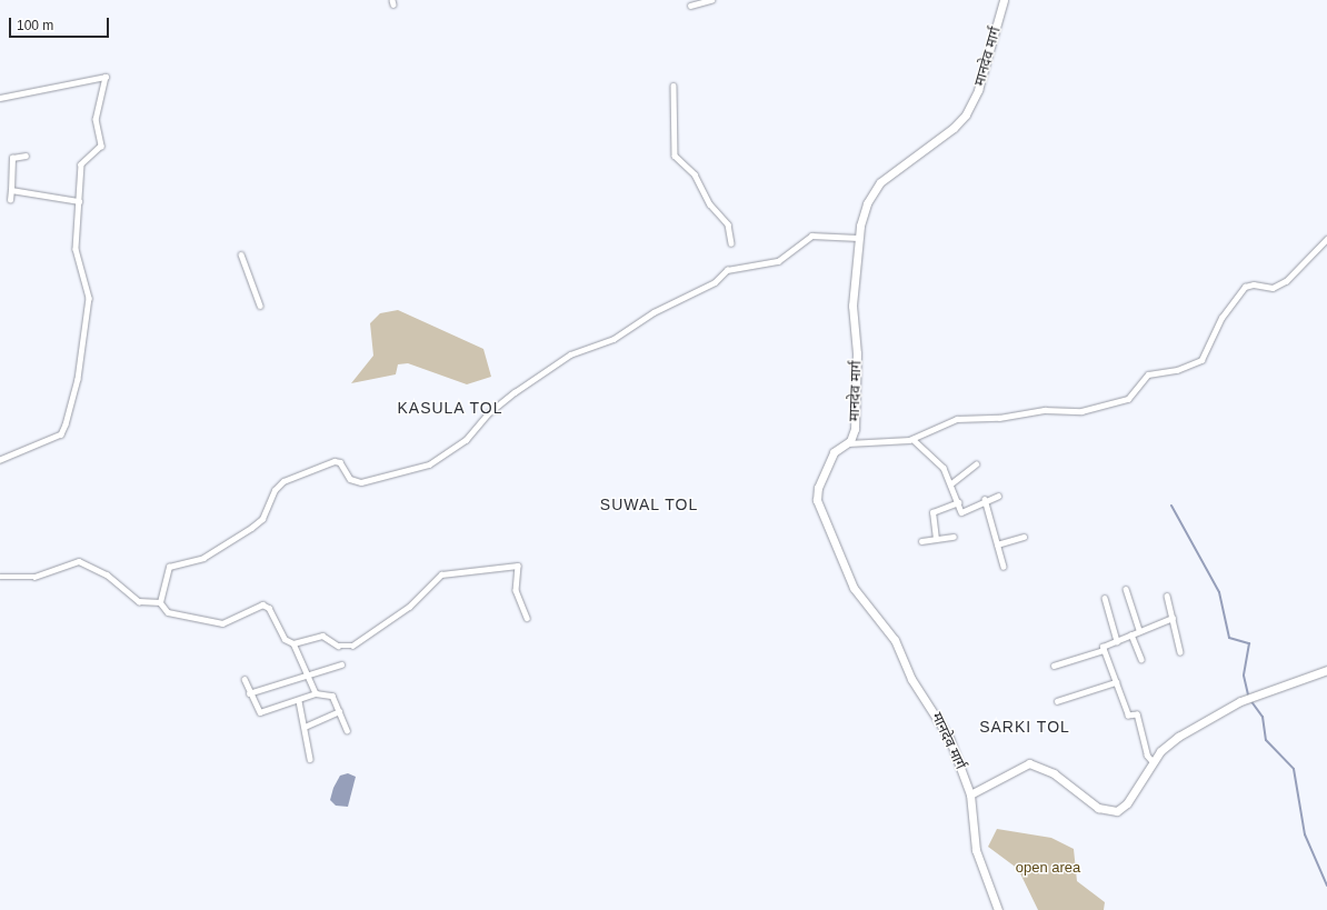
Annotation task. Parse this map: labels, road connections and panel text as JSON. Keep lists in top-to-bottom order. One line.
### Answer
{"streets":{"main road":["मानदेव मार्ग"]},"districts":["KASULA TOL","SUWAL TOL","SARKI TOL"],"parks":["open area"],"scale_bar":"100 m"}
